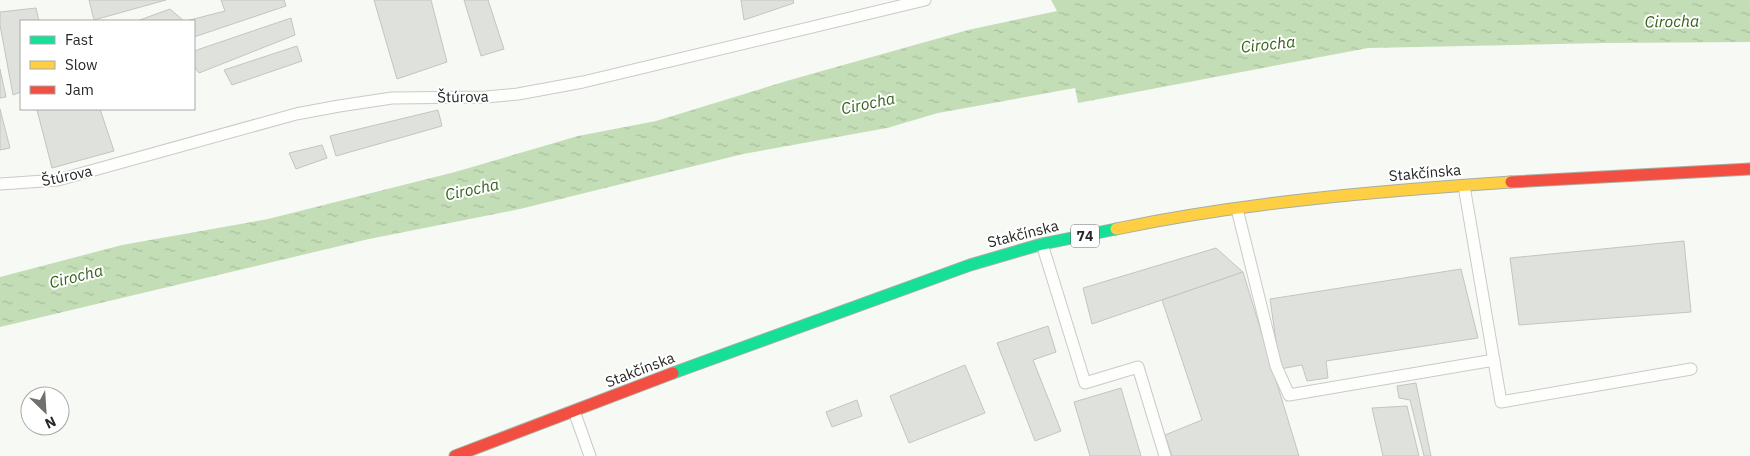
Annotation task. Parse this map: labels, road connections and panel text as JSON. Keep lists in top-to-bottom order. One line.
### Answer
{"streets":{"main road":["Stakčínska","74"],"lane":["Štúrova"]},"water":["Cirocha"],"legend":["Fast","Slow","Jam"],"north":"bottom right"}
